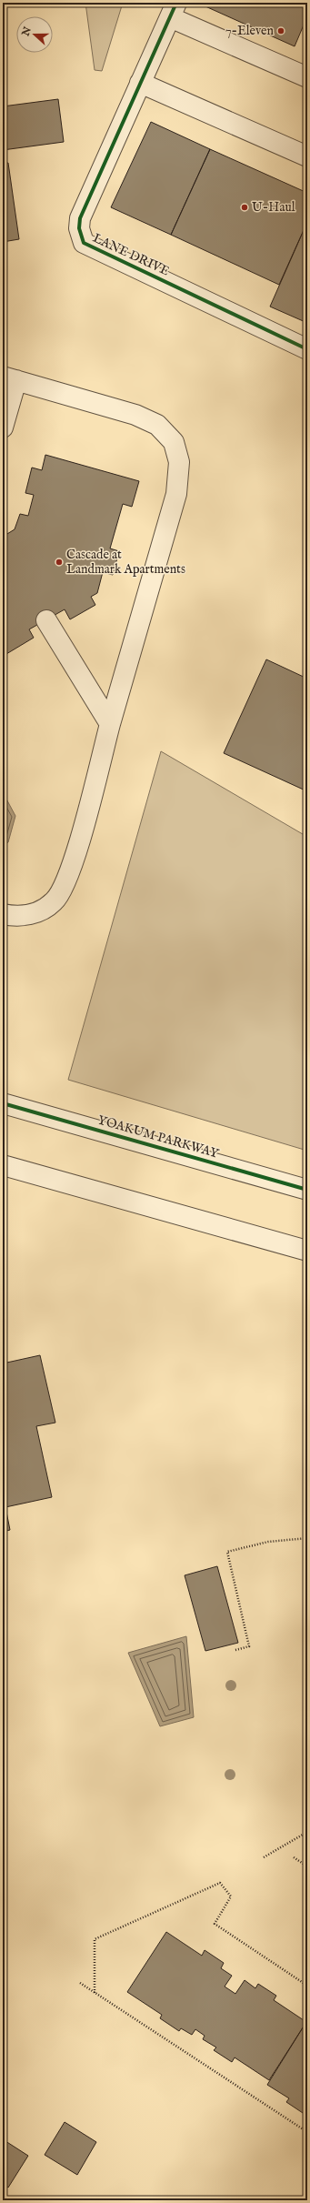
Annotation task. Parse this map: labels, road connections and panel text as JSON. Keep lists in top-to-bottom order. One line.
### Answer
{"streets":{"street":["LANE DRIVE","YOAKUM PARKWAY"]},"places":["7-Eleven","U-Haul","Cascade at Landmark Apartments"],"north":"left"}
